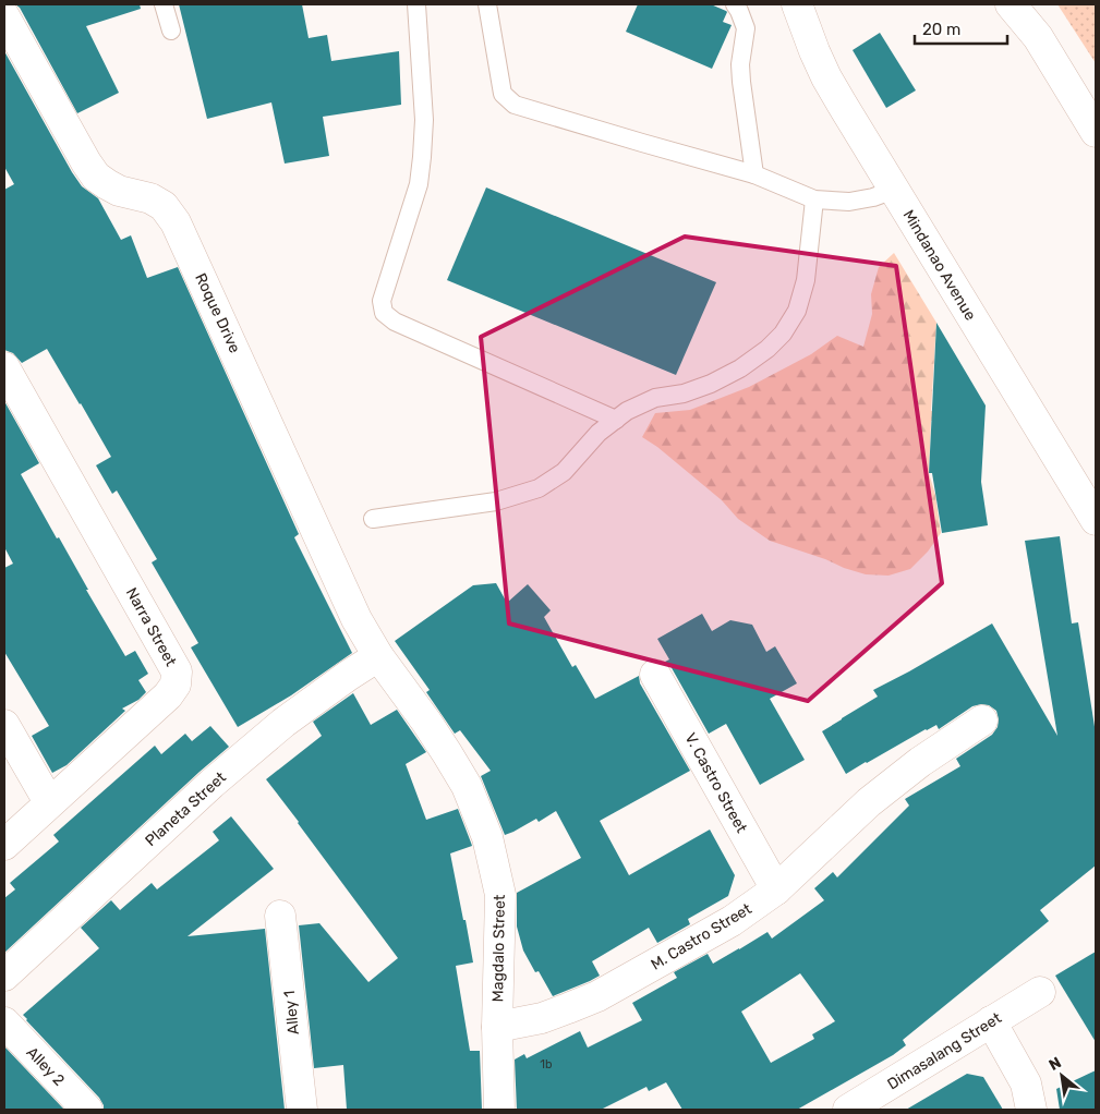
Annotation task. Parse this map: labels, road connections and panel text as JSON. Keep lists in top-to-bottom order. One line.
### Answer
{"streets":{"street":["Mindanao Avenue","Roque Drive","Narra Street","V. Castro Street","Planeta Street","M. Castro Street","Magdalo Street","Alley 1","Dimasalang Street","Alley 2"]},"crossings":[["Roque Drive","Planeta Street"],["Roque Drive","Magdalo Street"],["V. Castro Street","M. Castro Street"],["Planeta Street","Magdalo Street"],["M. Castro Street","Magdalo Street"]],"house_numbers":["1b"],"scale_bar":"20 m","north":"top left"}
